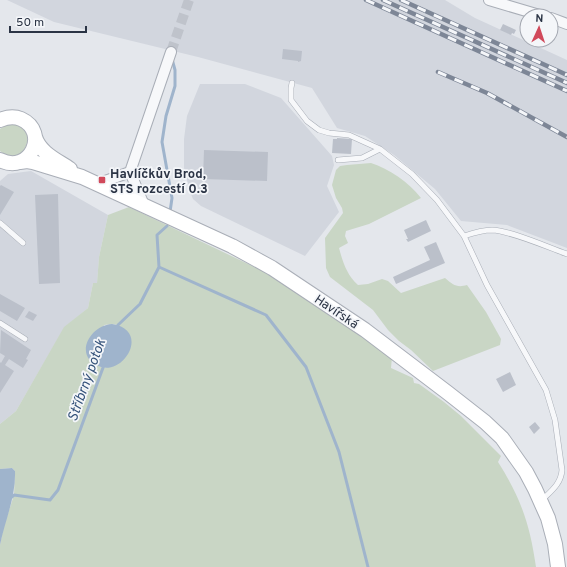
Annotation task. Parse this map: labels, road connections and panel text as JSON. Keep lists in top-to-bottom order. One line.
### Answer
{"streets":{"street":["Havířská"]},"water":["Stříbrný potok"],"places":{"transit":["Havlíčkův Brod, STS rozcestí 0.3"]},"scale_bar":"50 m","north":"top"}
